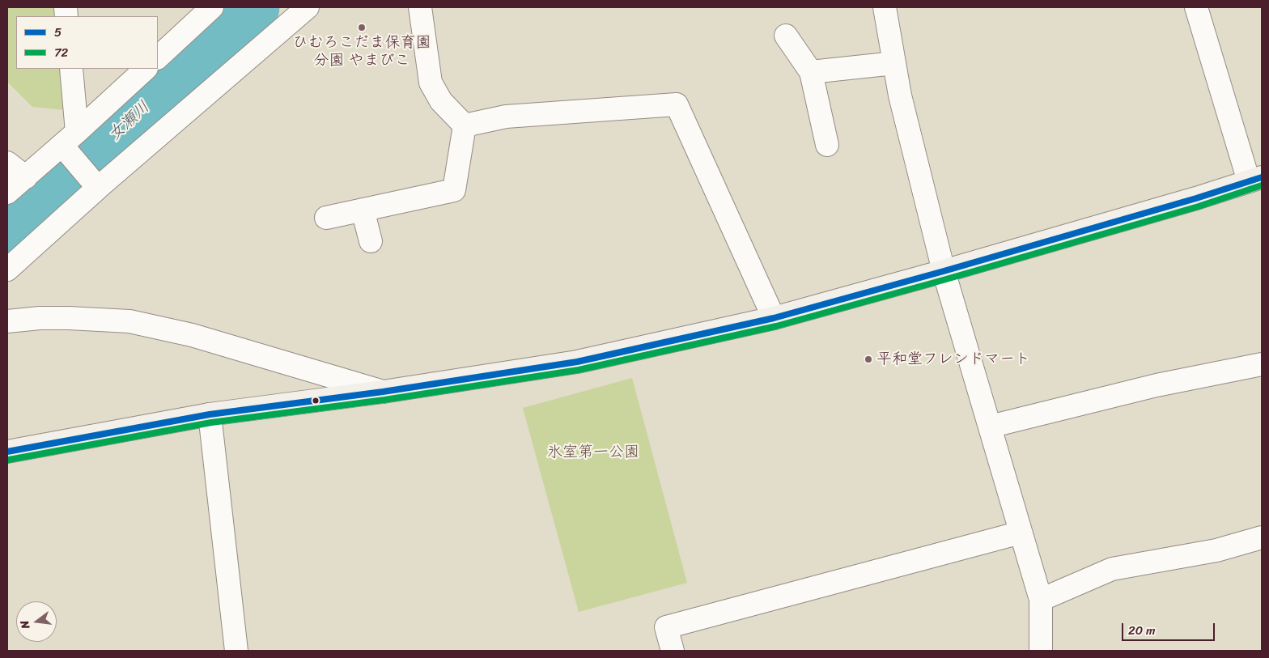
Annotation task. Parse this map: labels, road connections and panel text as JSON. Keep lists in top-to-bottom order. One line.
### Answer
{"water":["女瀬川"],"parks":["氷室第一公園"],"places":["ひむろこだま保育園 分園 やまびこ","平和堂フレンドマート"],"lines":["transit line 5","transit line 72"],"legend":["5","72"],"scale_bar":"20 m","north":"left"}
